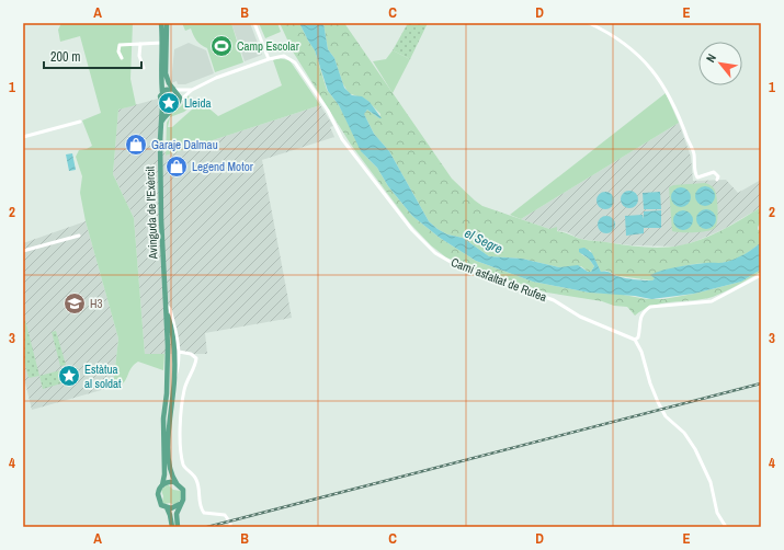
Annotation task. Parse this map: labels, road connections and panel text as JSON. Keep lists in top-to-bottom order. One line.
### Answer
{"streets":{"main road":["Avinguda de l'Exèrcit"],"street":["Camí asfaltat de Rufea"]},"water":["el Segre"],"places":{"sports":["Camp Escolar"],"place":["Lleida","Estàtua al soldat"],"shop":["Garaje Dalmau","Legend Motor"],"school or university":["H3"]},"scale_bar":"200 m","north":"top left","grid":{"columns":["A","B","C","D","E"],"rows":["1","2","3","4"]}}
